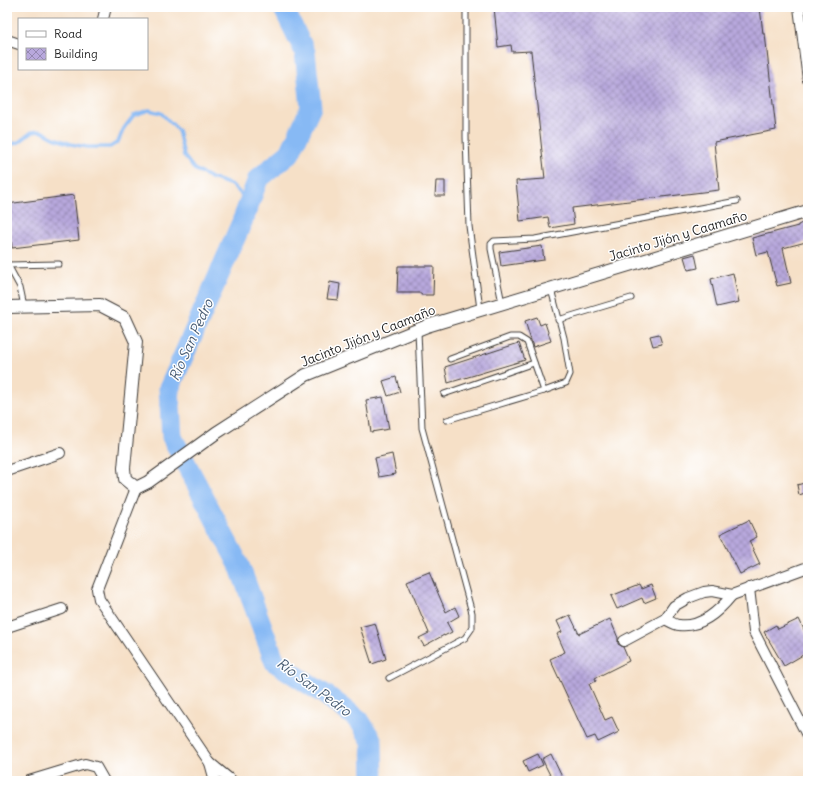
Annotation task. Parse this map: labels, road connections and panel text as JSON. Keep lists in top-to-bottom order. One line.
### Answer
{"streets":{"street":["Jacinto Jijón y Caamaño"]},"water":["Río San Pedro"],"legend":["Road","Building"]}
